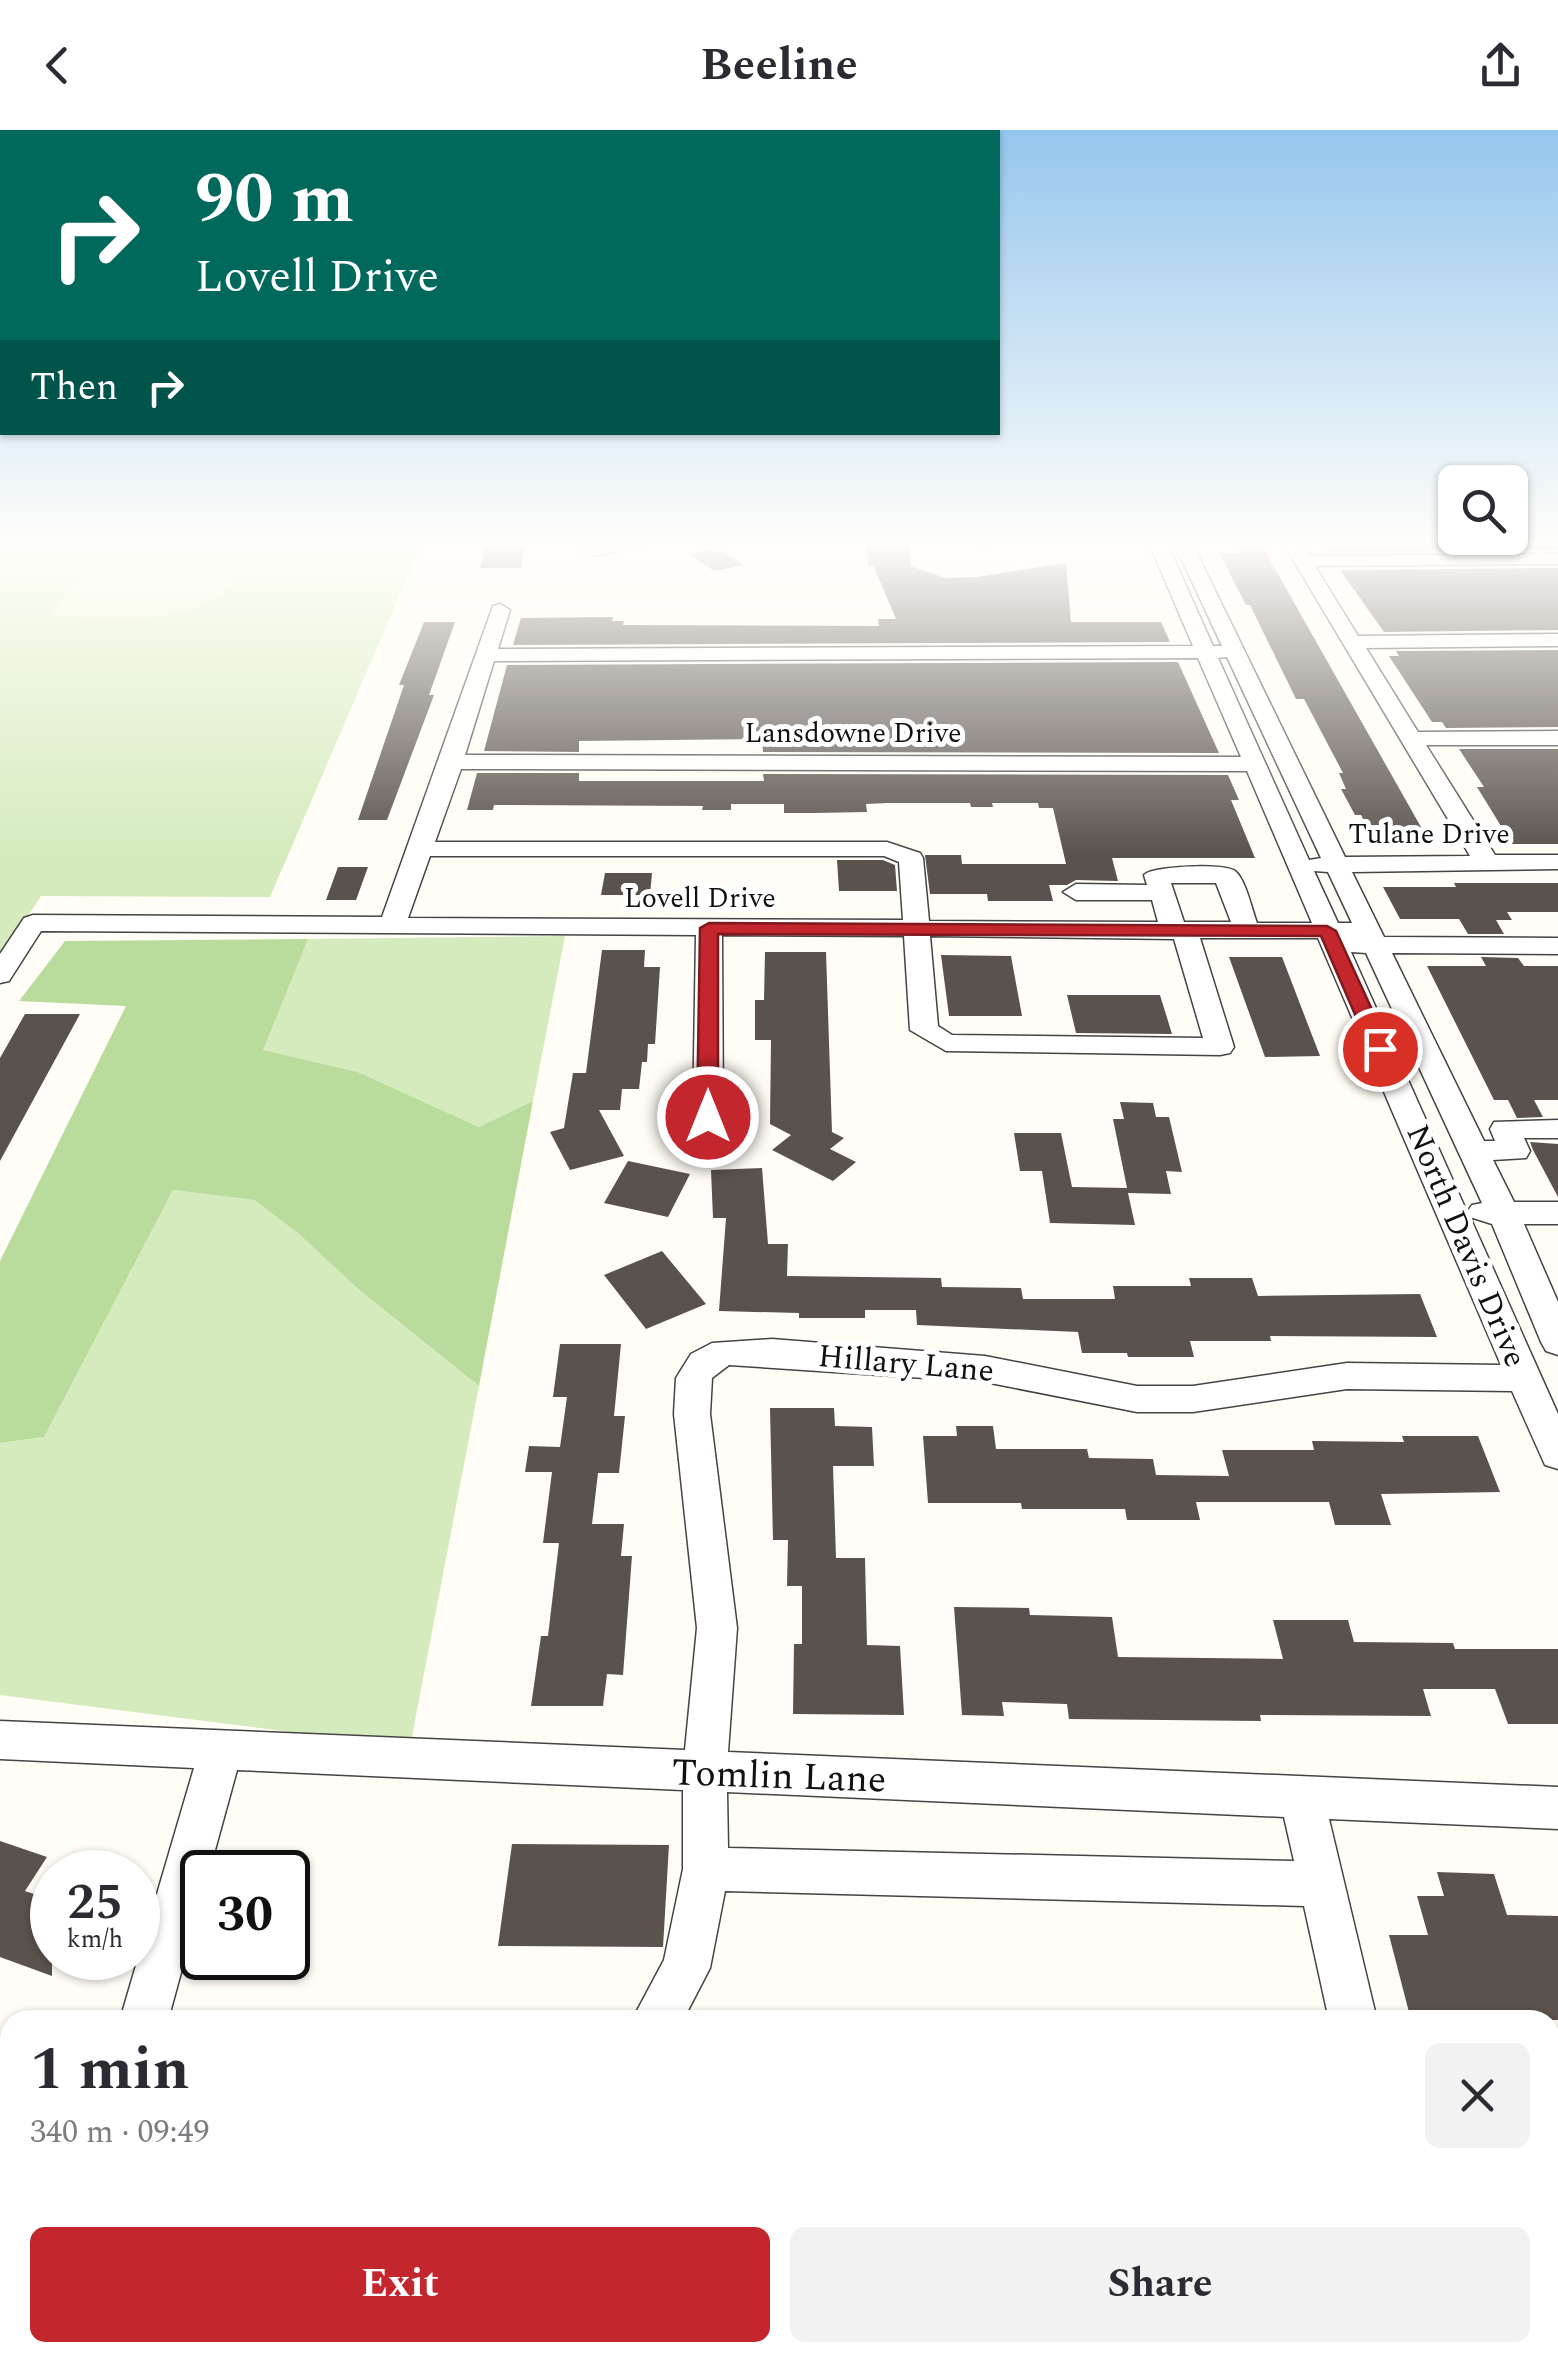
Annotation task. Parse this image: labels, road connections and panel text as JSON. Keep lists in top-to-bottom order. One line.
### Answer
{"streets":{"street":["Lansdowne Drive","Tulane Drive","Lovell Drive","North Davis Drive","Hillary Lane","Tomlin Lane"]},"crossings":[["Lansdowne Drive","North Davis Drive"],["Tulane Drive","North Davis Drive"],["Lovell Drive","North Davis Drive"],["North Davis Drive","Hillary Lane"],["Hillary Lane","Tomlin Lane"]],"page":{"header":"Beeline","turn":["90 m","Lovell Drive"],"then":"Then","speed":"25 km/h","limit":"30","heading":["1 min","340 m · 09:49"],"buttons":["Exit","Share"]}}
